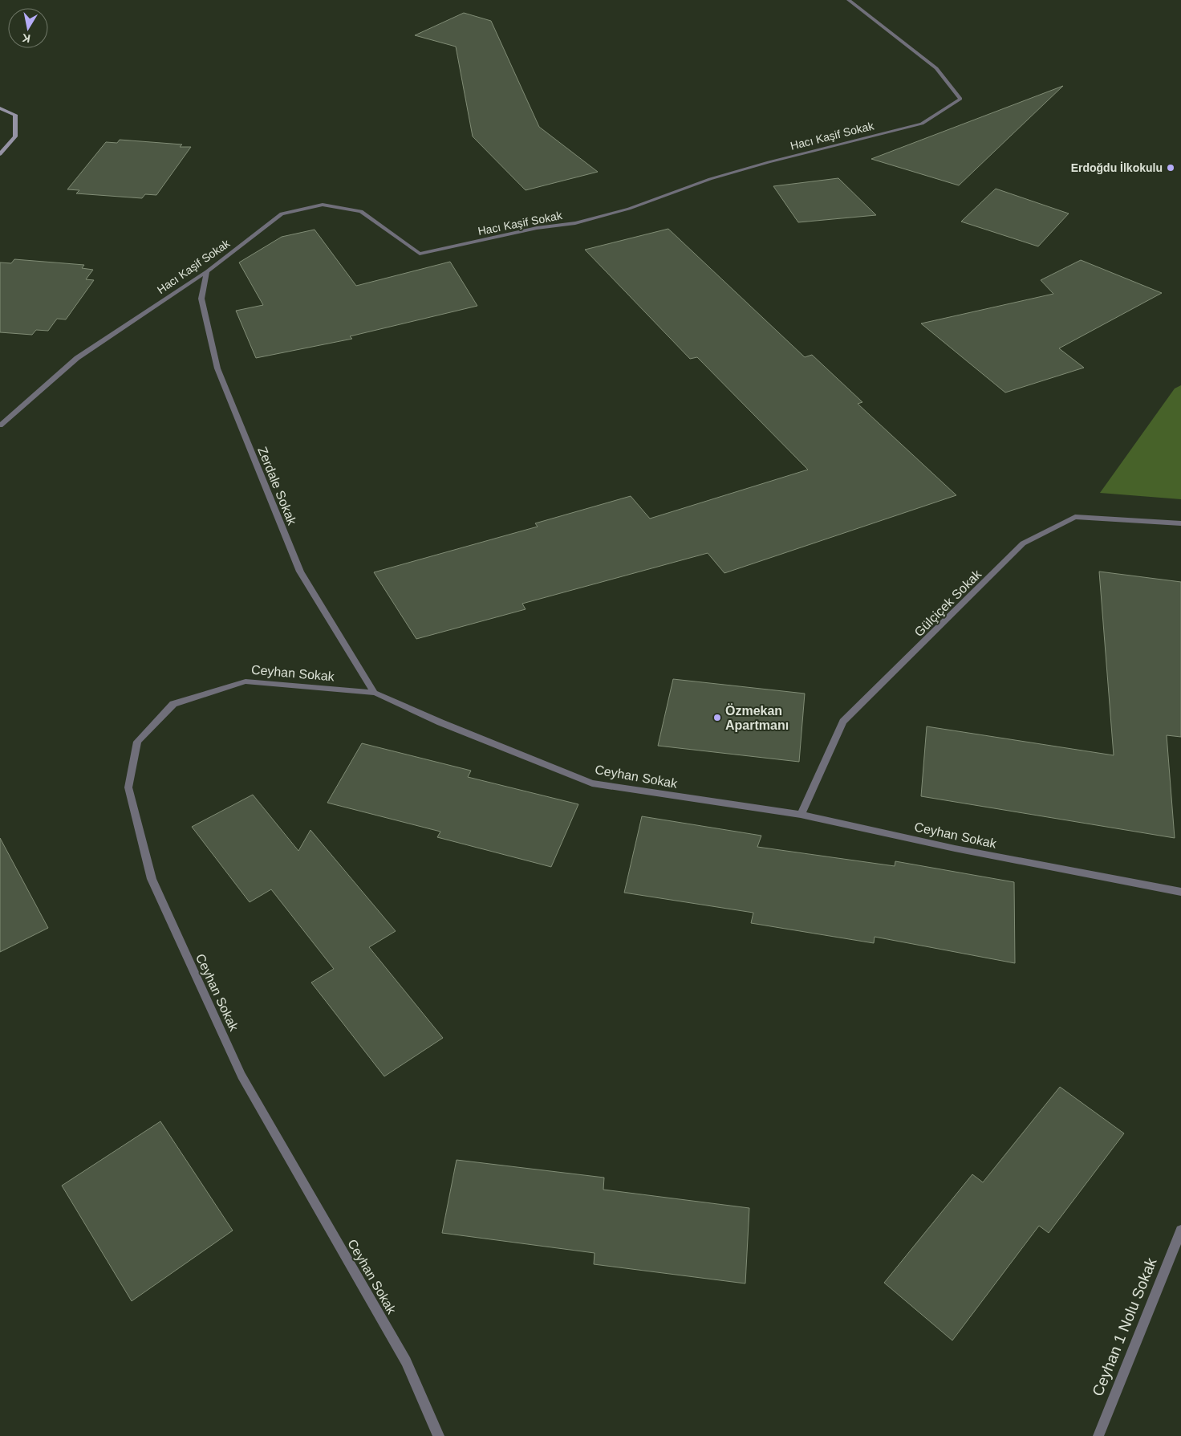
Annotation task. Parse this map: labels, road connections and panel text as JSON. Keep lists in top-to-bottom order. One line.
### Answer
{"streets":{"street":["Hacı Kaşif Sokak","Zerdale Sokak","Gülçiçek Sokak","Ceyhan Sokak","Ceyhan 1 Nolu Sokak"]},"crossings":[["Hacı Kaşif Sokak","Zerdale Sokak"],["Zerdale Sokak","Ceyhan Sokak"],["Gülçiçek Sokak","Ceyhan Sokak"]],"places":["Erdoğdu İlkokulu","Özmekan Apartmanı"],"north":"bottom"}
